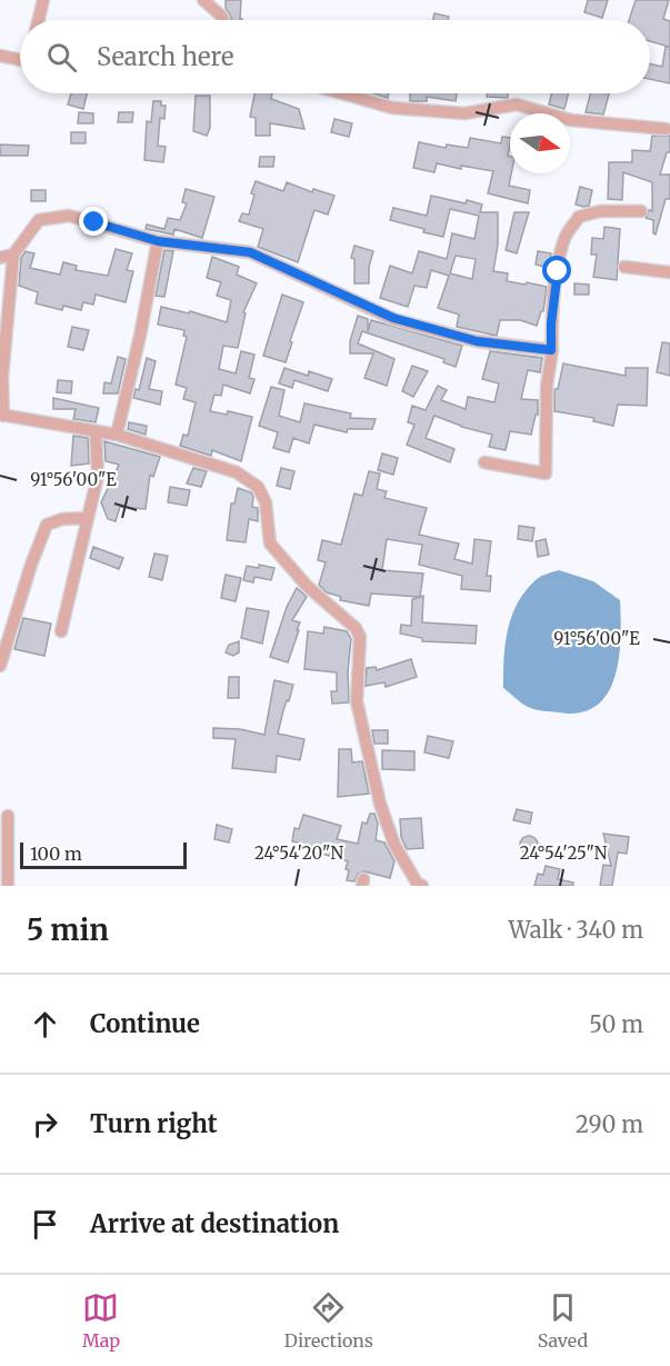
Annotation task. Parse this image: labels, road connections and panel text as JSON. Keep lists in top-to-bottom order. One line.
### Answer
{"scale_bar":"100 m","north":"right","page":{"search":"Search here","scale":"100 m","heading":["5 min","Walk · 340 m"],"list":[["Continue","50 m"],["Turn right","290 m"],"Arrive at destination"],"nav":["Map","Directions","Saved"]},"coordinates":["91°56'00\"E","24°54'20\"N","24°54'25\"N"]}
